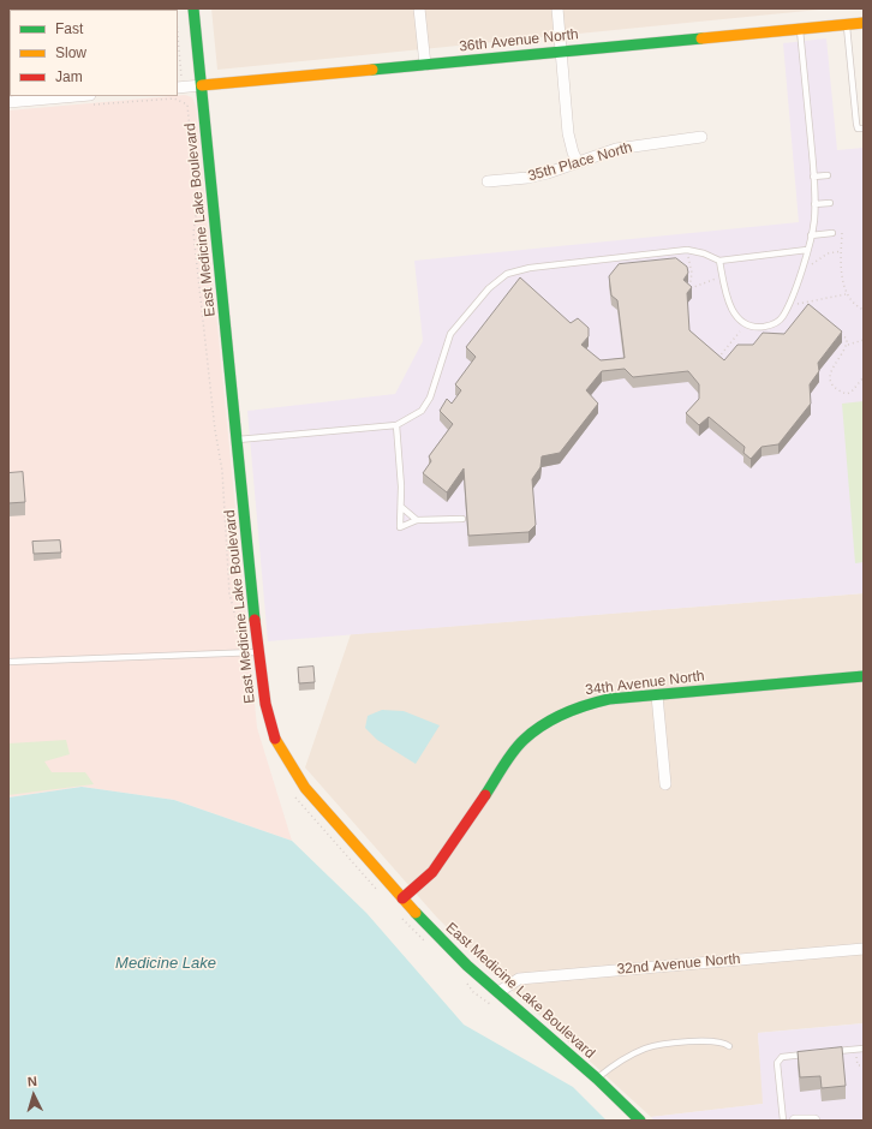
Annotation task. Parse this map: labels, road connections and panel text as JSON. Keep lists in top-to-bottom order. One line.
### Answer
{"streets":{"street":["36th Avenue North","35th Place North","East Medicine Lake Boulevard","34th Avenue North","32nd Avenue North"]},"crossings":[["36th Avenue North","East Medicine Lake Boulevard"],["East Medicine Lake Boulevard","34th Avenue North"],["East Medicine Lake Boulevard","32nd Avenue North"]],"water":["Medicine Lake"],"legend":["Fast","Slow","Jam"],"north":"top"}
